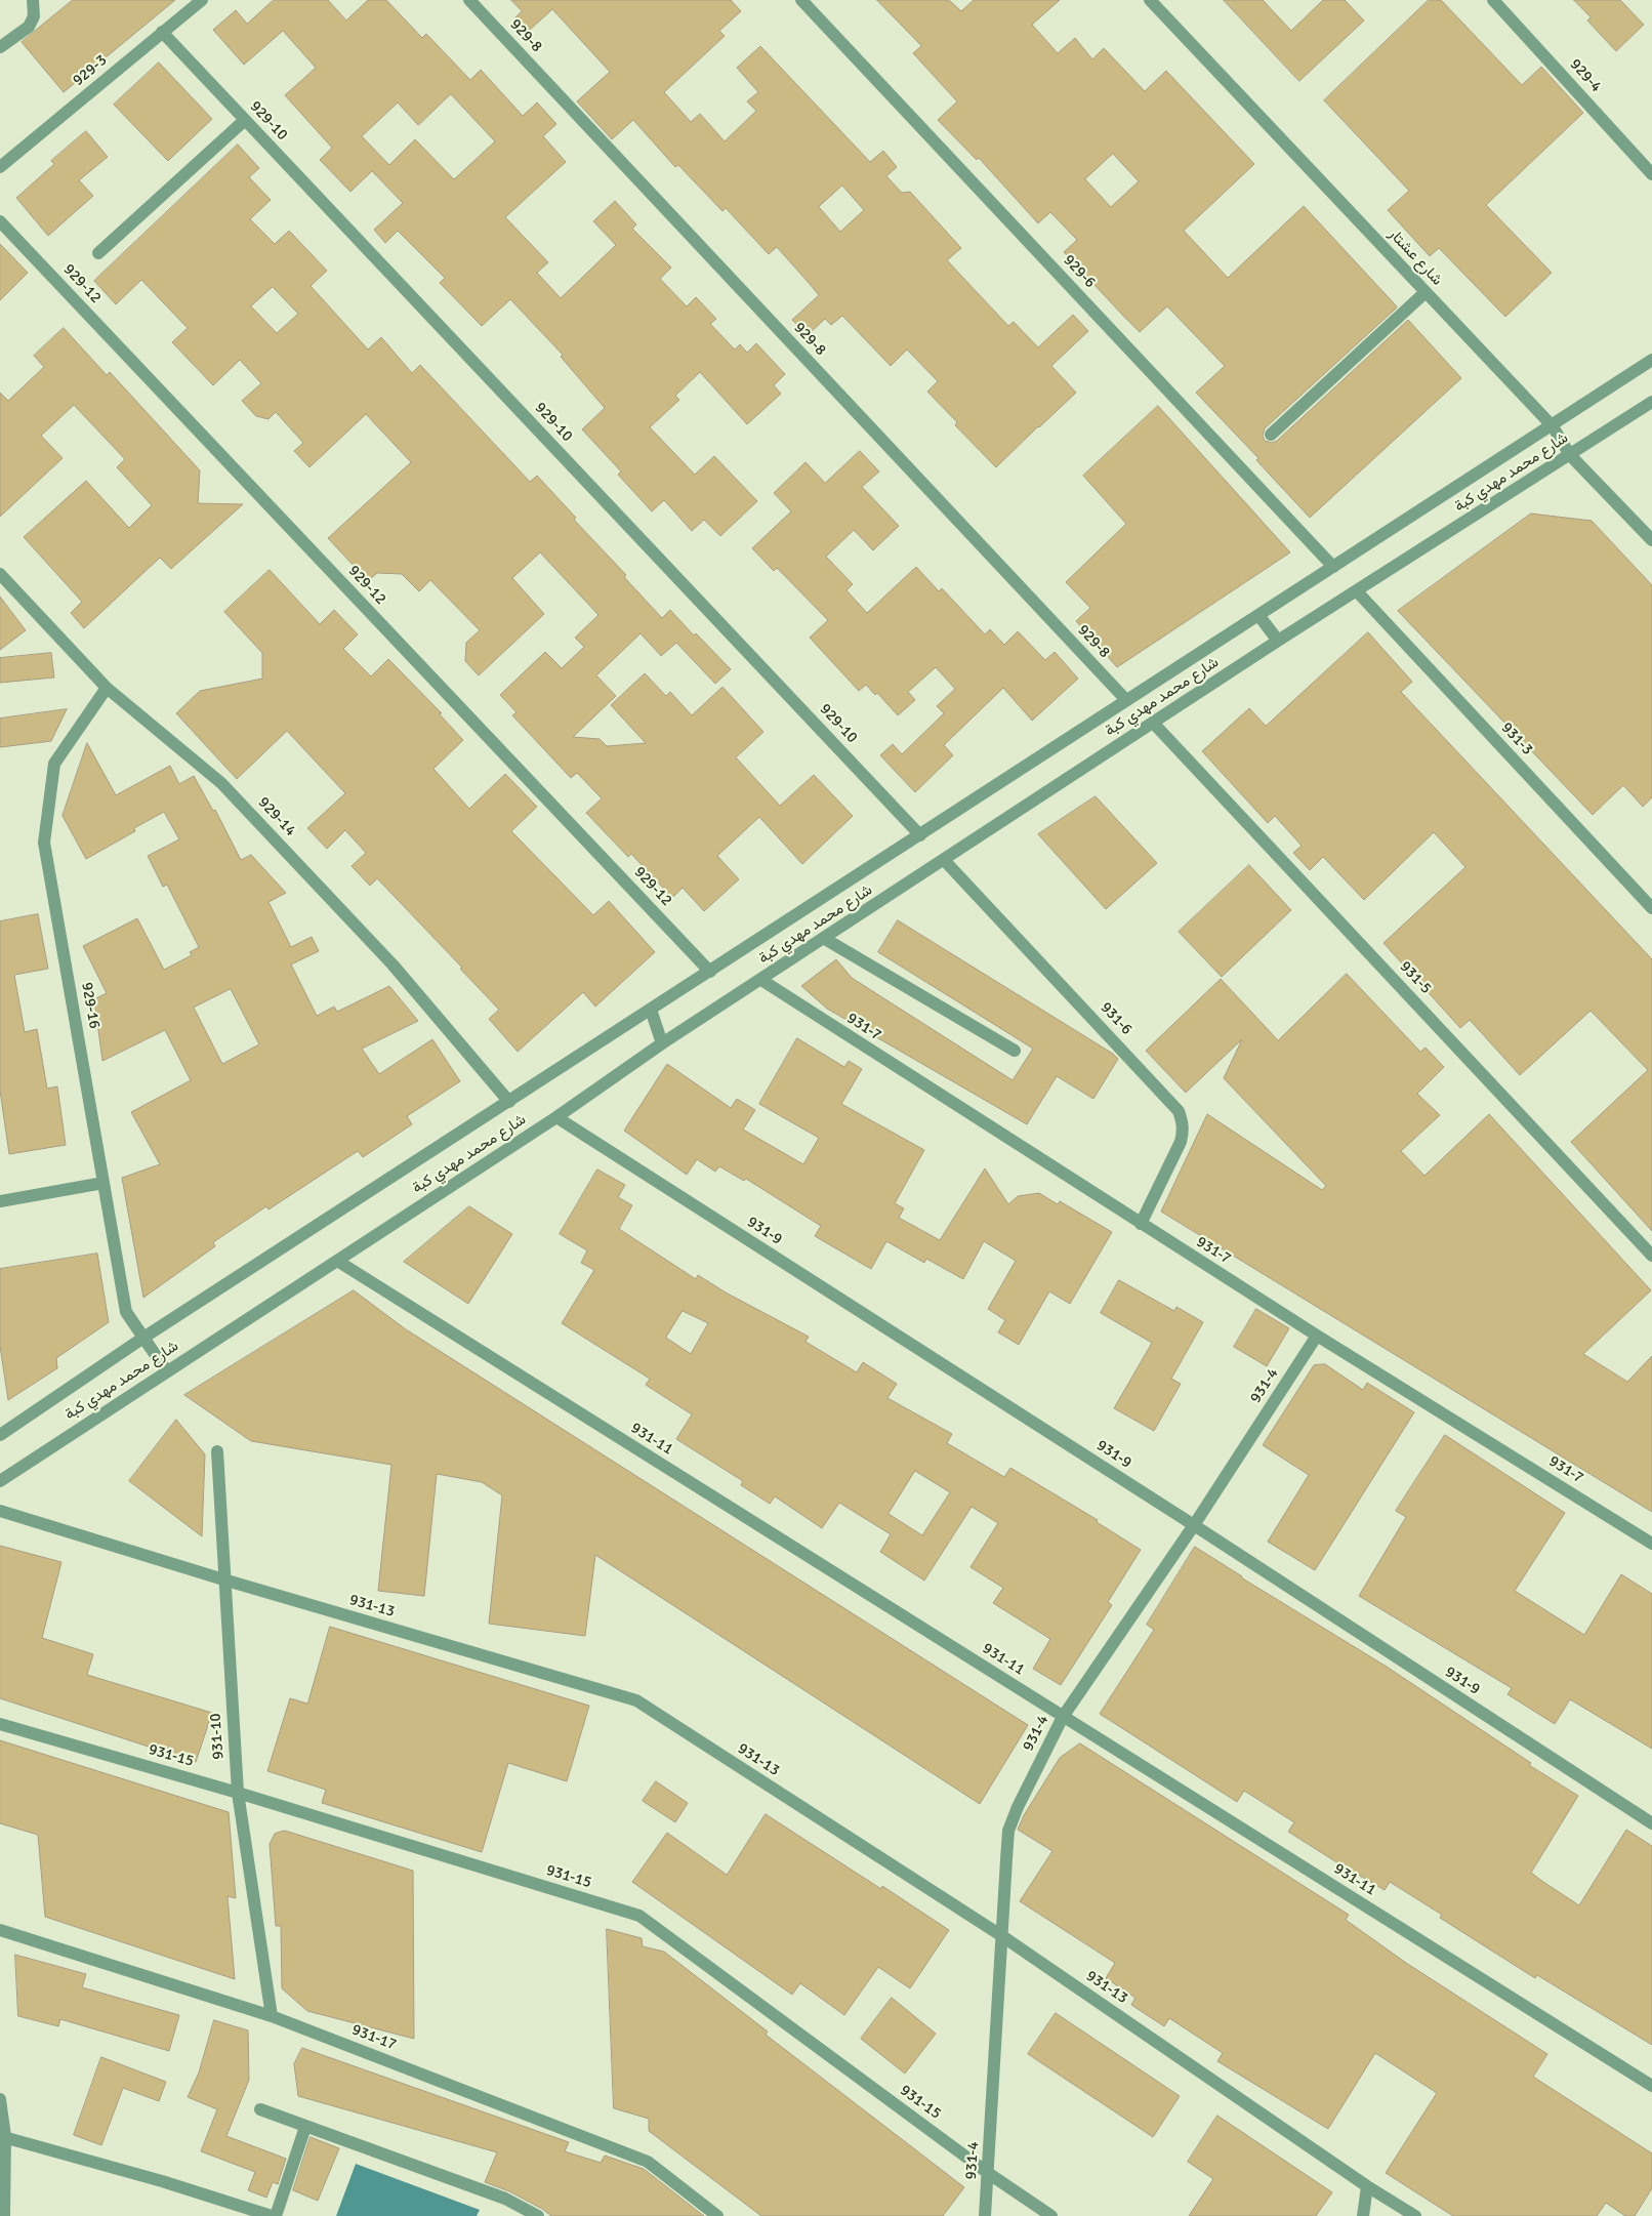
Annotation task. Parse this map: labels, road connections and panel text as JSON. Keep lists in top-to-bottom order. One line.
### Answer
{"streets":{"street":["929-8","929-3","929-4","929-10","شارع عشتار","929-6","929-12","شارع محمد مهدي كبة","931-3","929-14","931-5","929-16","931-6","931-7","931-9","931-4","931-11","931-13","931-10","931-15","931-17"]},"crossings":[["929-8","شارع محمد مهدي كبة"],["929-3","929-10"],["929-10","شارع محمد مهدي كبة"],["شارع عشتار","شارع محمد مهدي كبة"],["929-6","شارع محمد مهدي كبة"],["929-12","شارع محمد مهدي كبة"],["شارع محمد مهدي كبة","931-3"],["شارع محمد مهدي كبة","929-14"],["شارع محمد مهدي كبة","931-5"],["شارع محمد مهدي كبة","929-16"],["شارع محمد مهدي كبة","931-6"],["شارع محمد مهدي كبة","931-7"],["شارع محمد مهدي كبة","931-9"],["شارع محمد مهدي كبة","931-11"],["929-14","929-16"],["931-6","931-7"],["931-7","931-4"],["931-9","931-4"],["931-4","931-11"],["931-4","931-13"],["931-4","931-15"],["931-13","931-10"],["931-10","931-15"],["931-10","931-17"]]}
